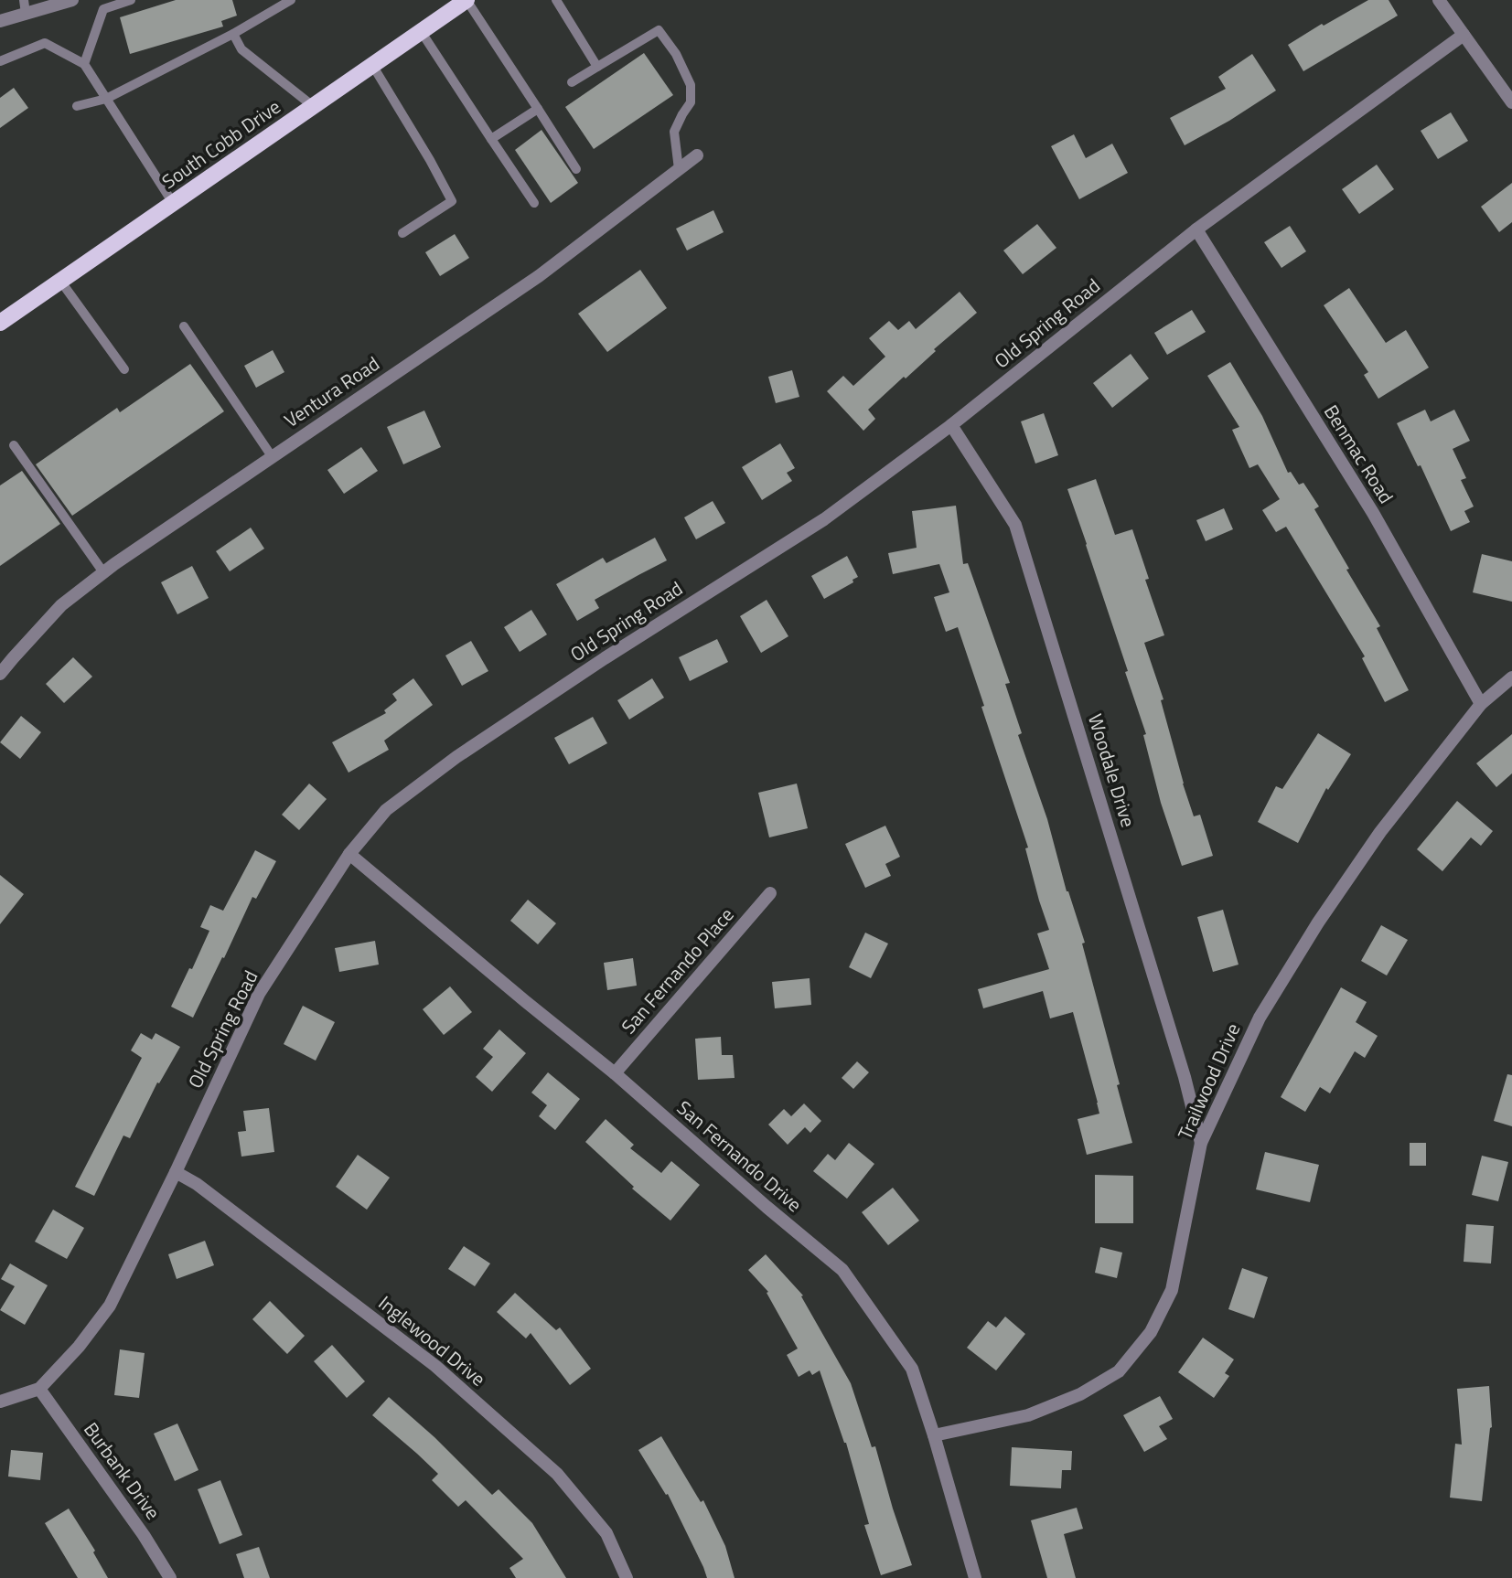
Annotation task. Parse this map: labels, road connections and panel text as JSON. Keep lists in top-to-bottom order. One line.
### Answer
{"streets":{"main road":["South Cobb Drive"],"street":["Old Spring Road","Ventura Road","Benmac Road","Woodale Drive","San Fernando Place","Trailwood Drive","San Fernando Drive","Inglewood Drive","Burbank Drive"]},"crossings":[["Old Spring Road","Benmac Road"],["Old Spring Road","Woodale Drive"],["Old Spring Road","San Fernando Drive"],["Old Spring Road","Inglewood Drive"],["Old Spring Road","Burbank Drive"],["Benmac Road","Trailwood Drive"],["Woodale Drive","Trailwood Drive"],["San Fernando Place","San Fernando Drive"],["Trailwood Drive","San Fernando Drive"]]}
